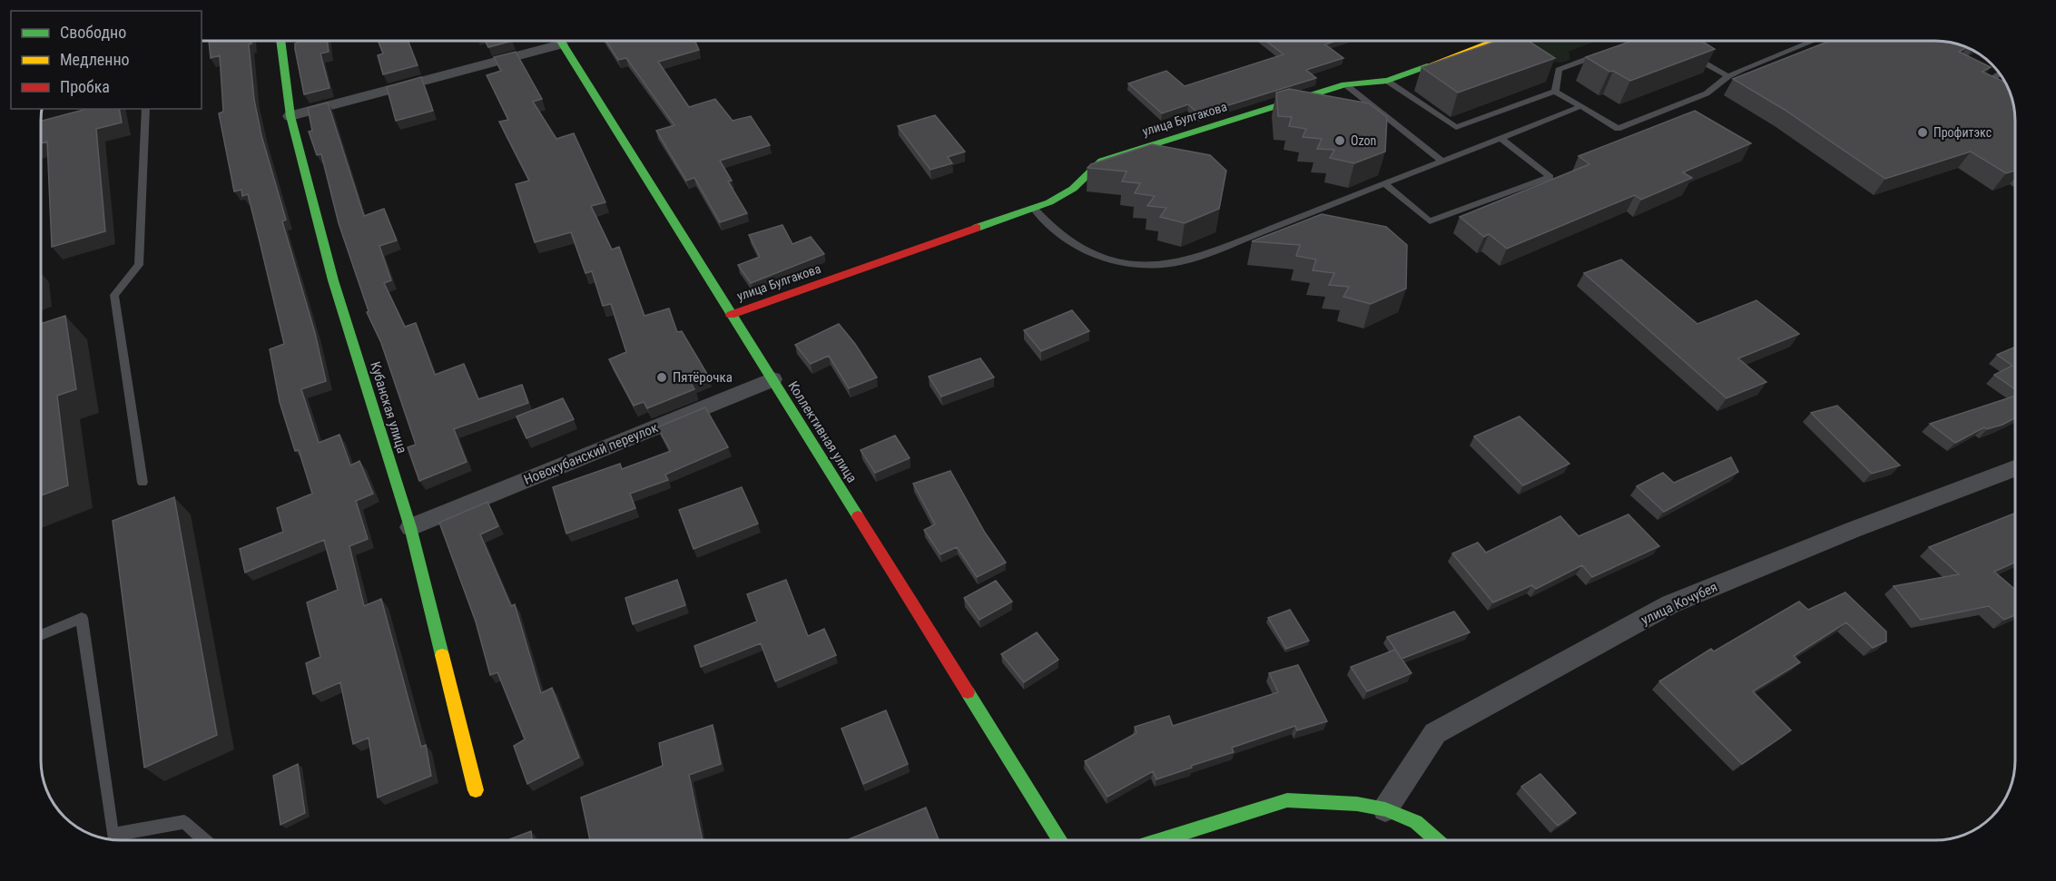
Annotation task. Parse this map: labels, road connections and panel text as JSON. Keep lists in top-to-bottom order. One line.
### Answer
{"streets":{"street":["улица Булгакова","Кубанская улица","Коллективная улица","Новокубанский переулок","улица Кочубея"]},"crossings":[["улица Булгакова","Коллективная улица"],["Кубанская улица","Новокубанский переулок"],["Коллективная улица","Новокубанский переулок"]],"places":["Профитэкс","Ozon","Пятёрочка"],"legend":["Свободно","Медленно","Пробка"]}
